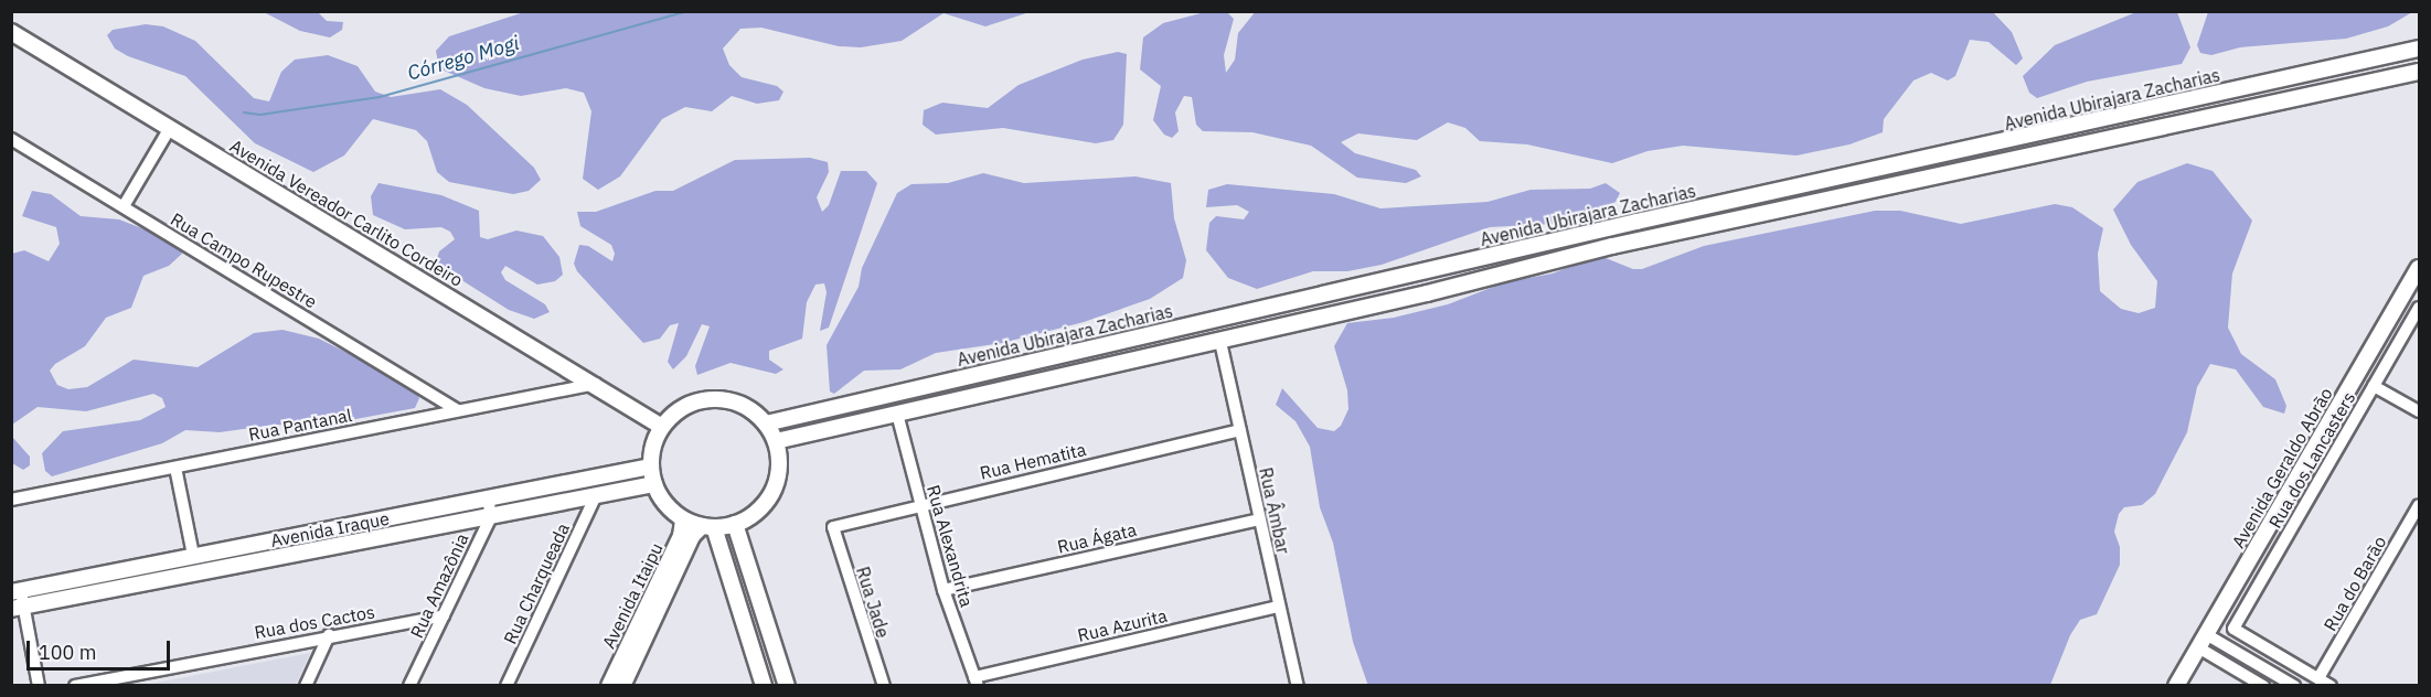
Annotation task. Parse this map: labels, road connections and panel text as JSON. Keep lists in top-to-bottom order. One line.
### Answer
{"streets":{"main road":["Avenida Ubirajara Zacharias","Avenida Vereador Carlito Cordeiro","Avenida Geraldo Abrão","Avenida Iraque","Avenida Itaipu"],"street":["Rua Campo Rupestre","Rua Pantanal","Rua dos Lancasters","Rua Hematita","Rua Âmbar","Rua Ágata","Rua Alexandrita","Rua Charqueada","Rua do Barão","Rua Amazônia","Rua Jade","Rua dos Cactos","Rua Azurita"]},"crossings":[["Avenida Ubirajara Zacharias","Avenida Vereador Carlito Cordeiro"],["Avenida Ubirajara Zacharias","Rua Âmbar"],["Avenida Ubirajara Zacharias","Avenida Iraque"],["Avenida Ubirajara Zacharias","Rua Alexandrita"],["Avenida Ubirajara Zacharias","Avenida Itaipu"],["Avenida Vereador Carlito Cordeiro","Rua Pantanal"],["Avenida Vereador Carlito Cordeiro","Avenida Iraque"],["Avenida Vereador Carlito Cordeiro","Avenida Itaipu"],["Rua Campo Rupestre","Rua Pantanal"],["Rua dos Lancasters","Rua do Barão"],["Rua Hematita","Rua Âmbar"],["Rua Hematita","Rua Alexandrita"],["Rua Hematita","Rua Jade"],["Rua Âmbar","Rua Ágata"],["Rua Âmbar","Rua Azurita"],["Avenida Iraque","Rua Charqueada"],["Avenida Iraque","Rua Amazônia"],["Avenida Iraque","Avenida Itaipu"],["Rua Ágata","Rua Alexandrita"],["Rua Alexandrita","Rua Azurita"],["Rua Amazônia","Rua dos Cactos"]],"water":["Córrego Mogi"],"scale_bar":"100 m"}
